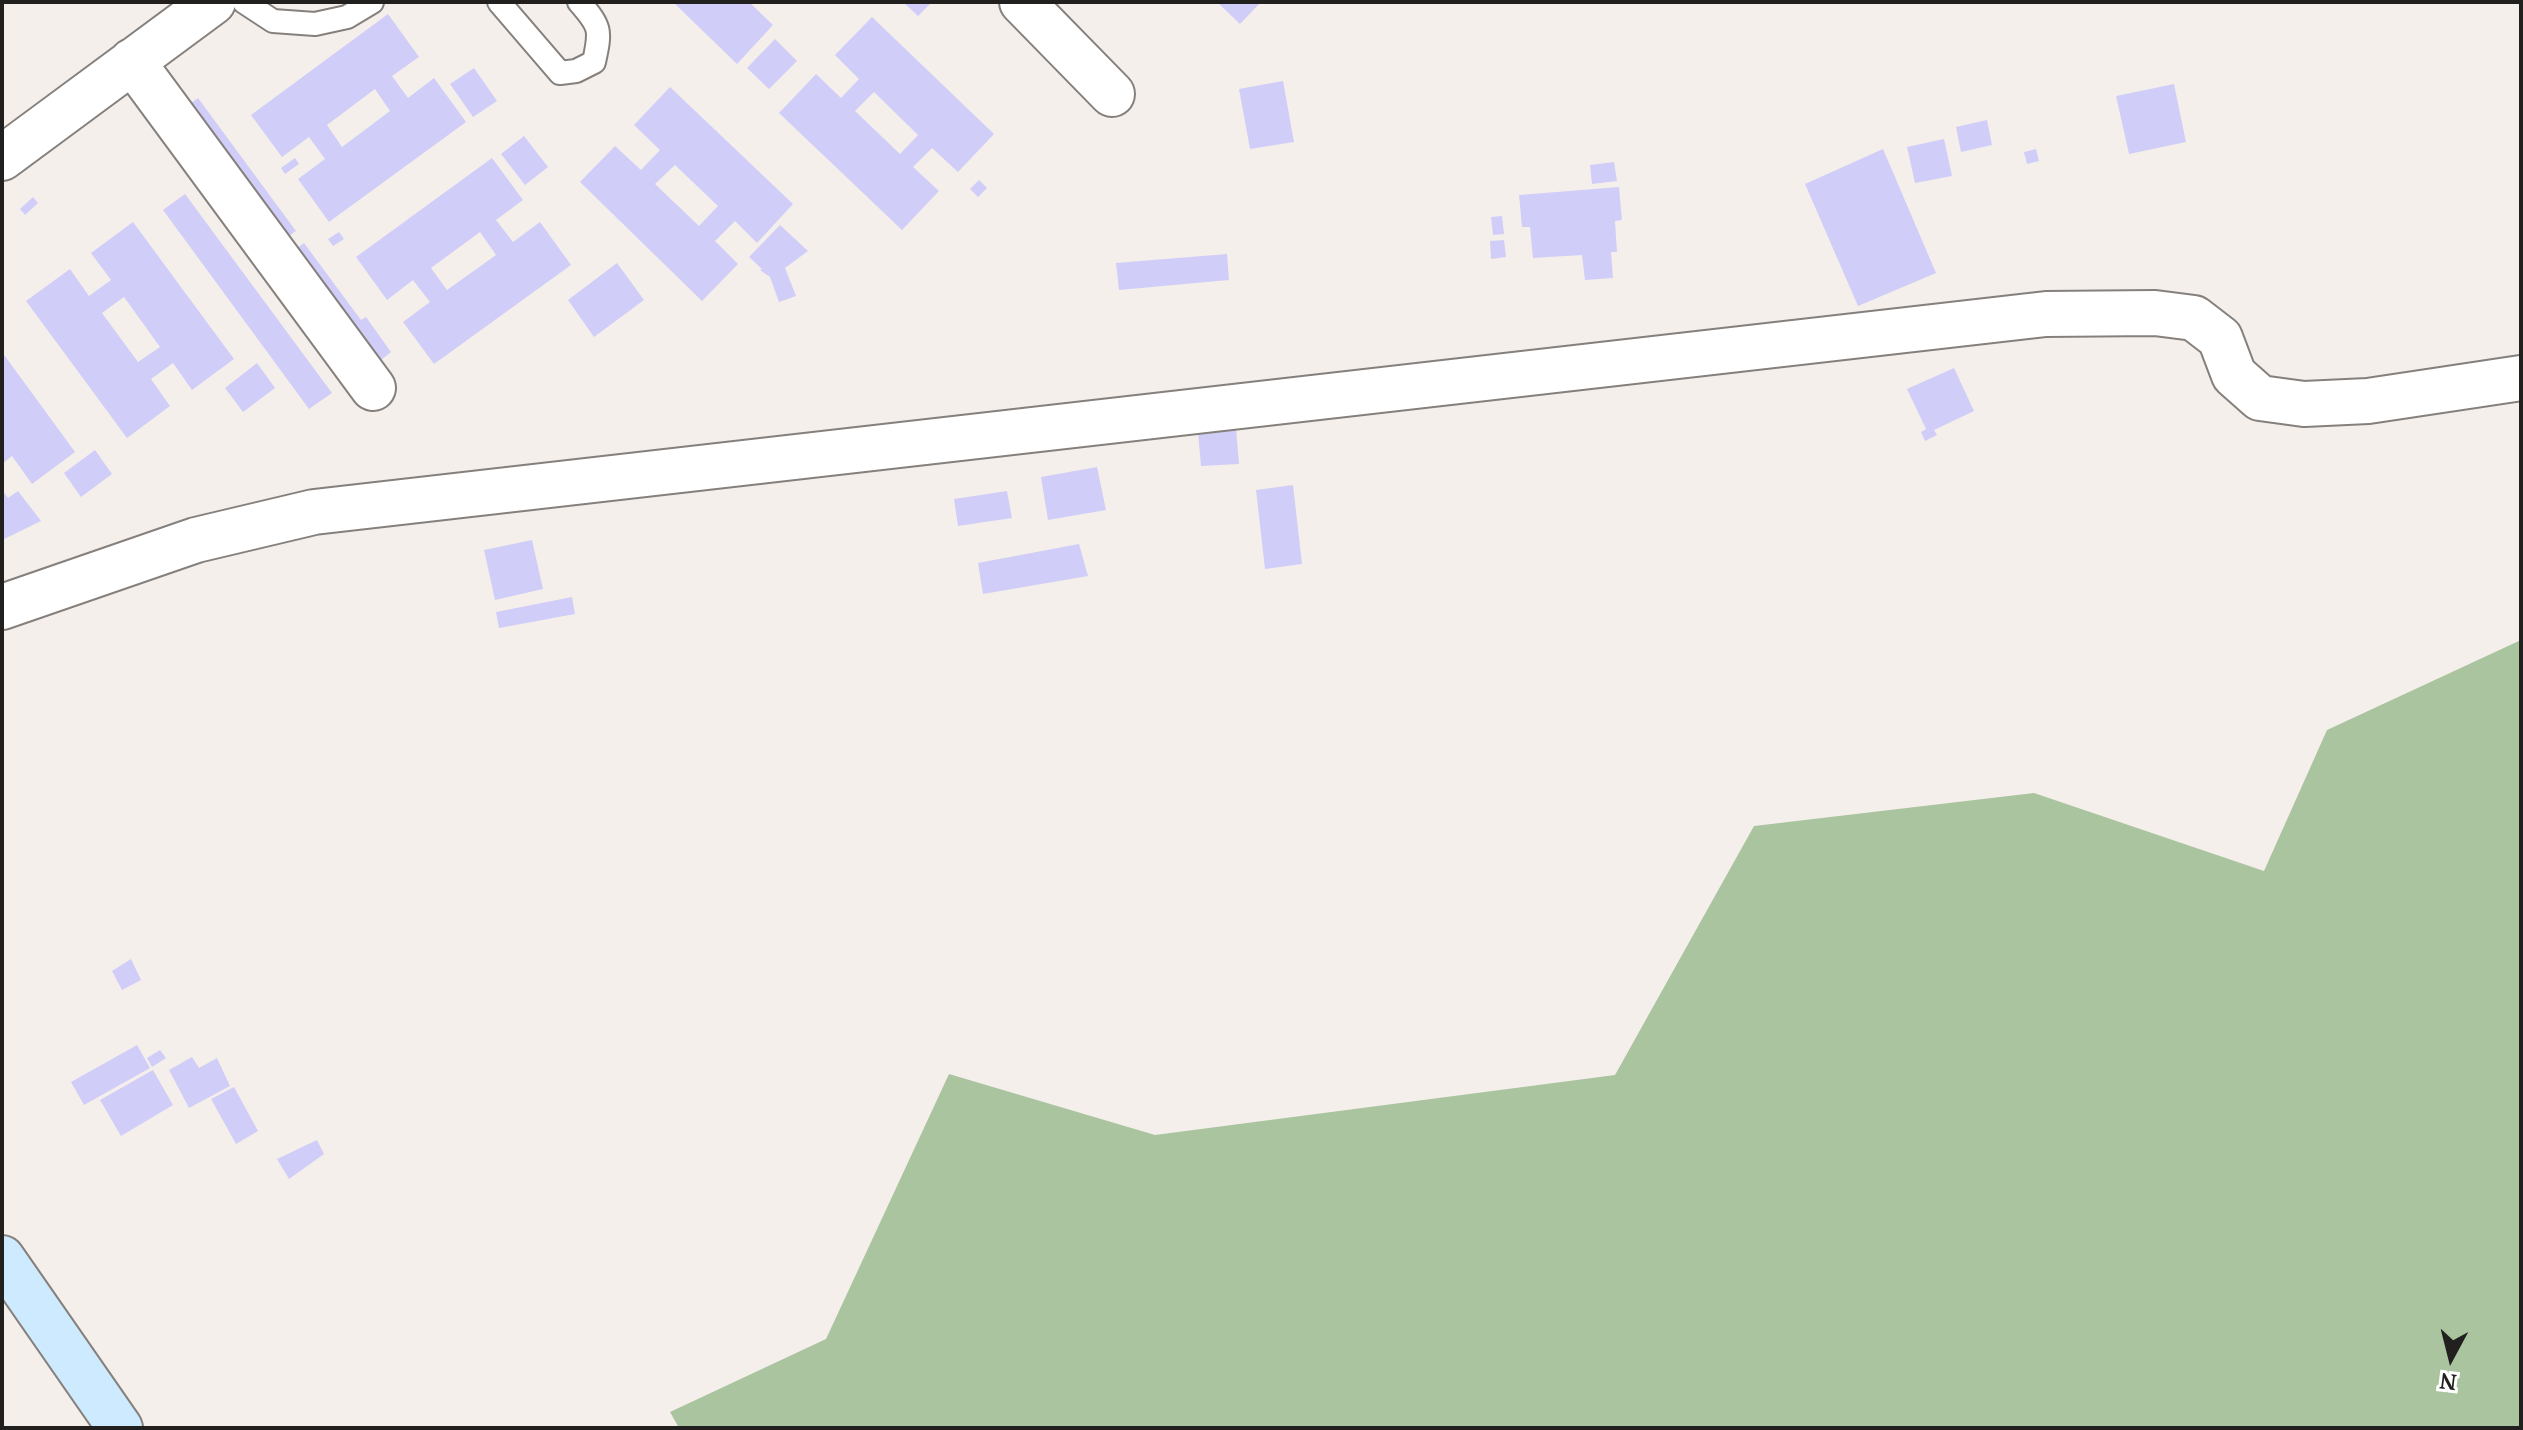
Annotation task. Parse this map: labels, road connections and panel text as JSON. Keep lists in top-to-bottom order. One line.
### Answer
{"north":"bottom"}
